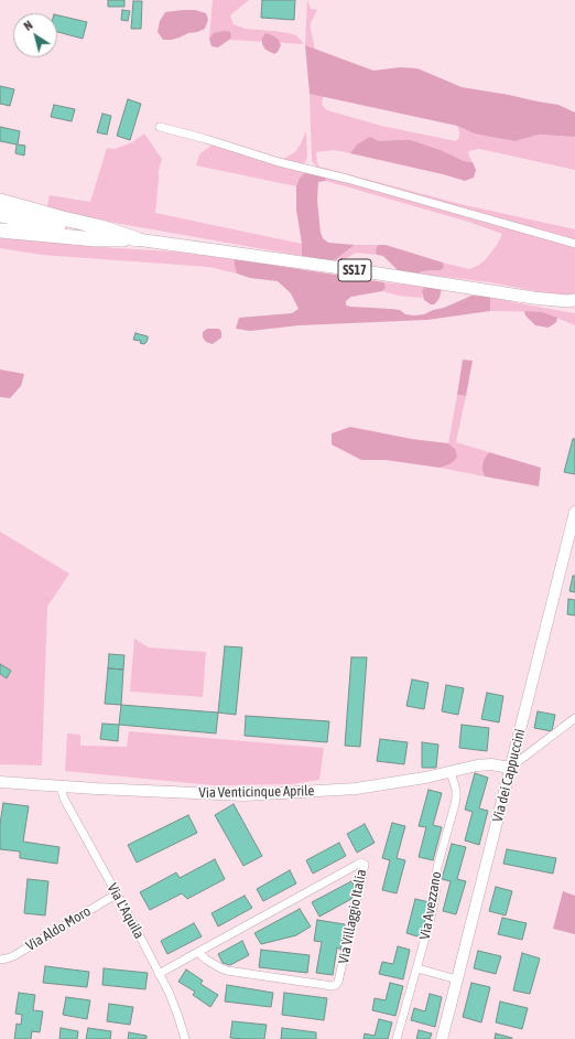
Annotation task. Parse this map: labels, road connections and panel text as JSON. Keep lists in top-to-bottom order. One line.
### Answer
{"streets":{"highway":["SS17"],"street":["Via dei Cappuccini","Via Venticinque Aprile","Via Avezzano","Via L'Aquila","Via Villaggio Italia","Via Aldo Moro"]},"crossings":[["Via dei Cappuccini","Via Venticinque Aprile"],["Via Venticinque Aprile","Via Avezzano"],["Via Venticinque Aprile","Via L'Aquila"],["Via L'Aquila","Via Villaggio Italia"],["Via L'Aquila","Via Aldo Moro"]],"north":"top left"}
